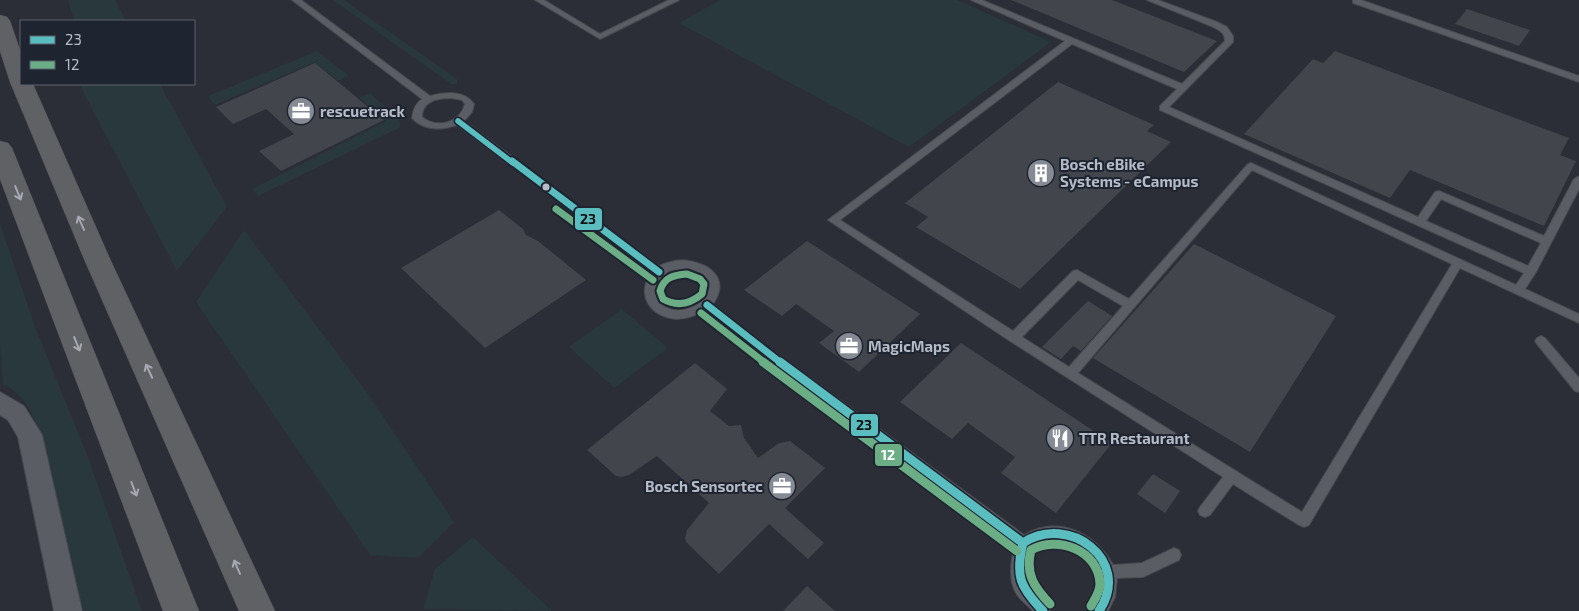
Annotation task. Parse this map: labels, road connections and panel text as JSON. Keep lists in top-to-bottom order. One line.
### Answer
{"places":{"office":["rescuetrack","MagicMaps","Bosch Sensortec"],"building":["Bosch eBike Systems - eCampus"],"restaurant":["TTR Restaurant"]},"lines":["transit line 23","transit line 12"],"legend":["23","12"]}
